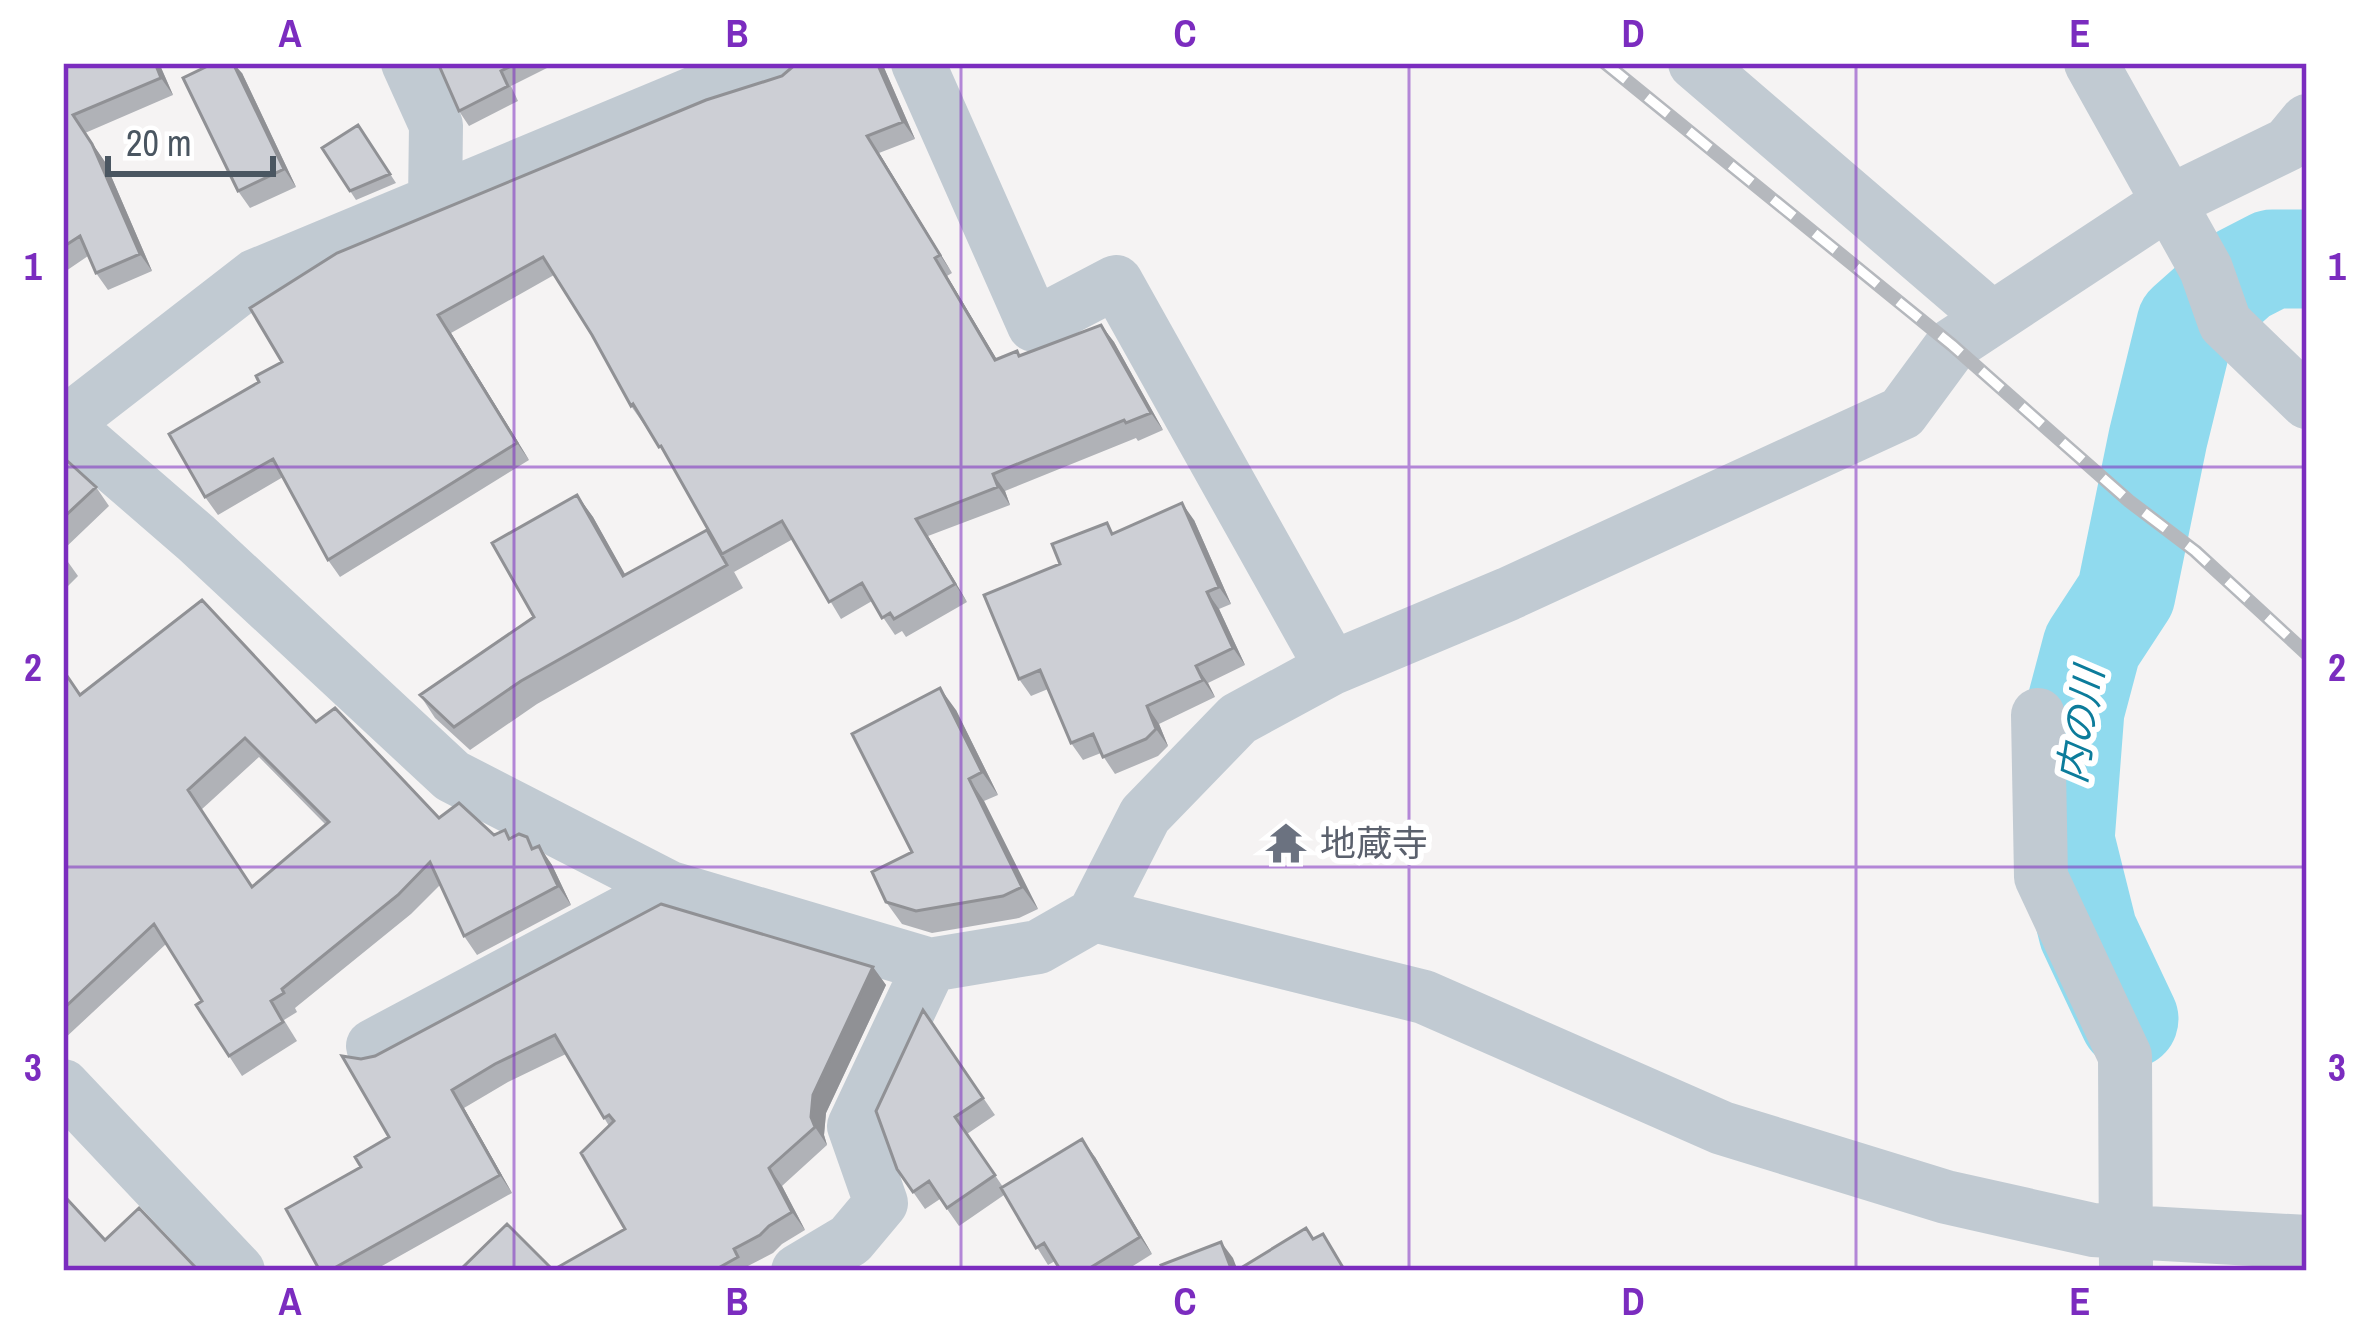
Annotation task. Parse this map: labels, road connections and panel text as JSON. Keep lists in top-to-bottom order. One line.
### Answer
{"water":["内の川"],"places":{"temple":["地蔵寺"]},"scale_bar":"20 m","grid":{"columns":["A","B","C","D","E"],"rows":["1","2","3"]}}
